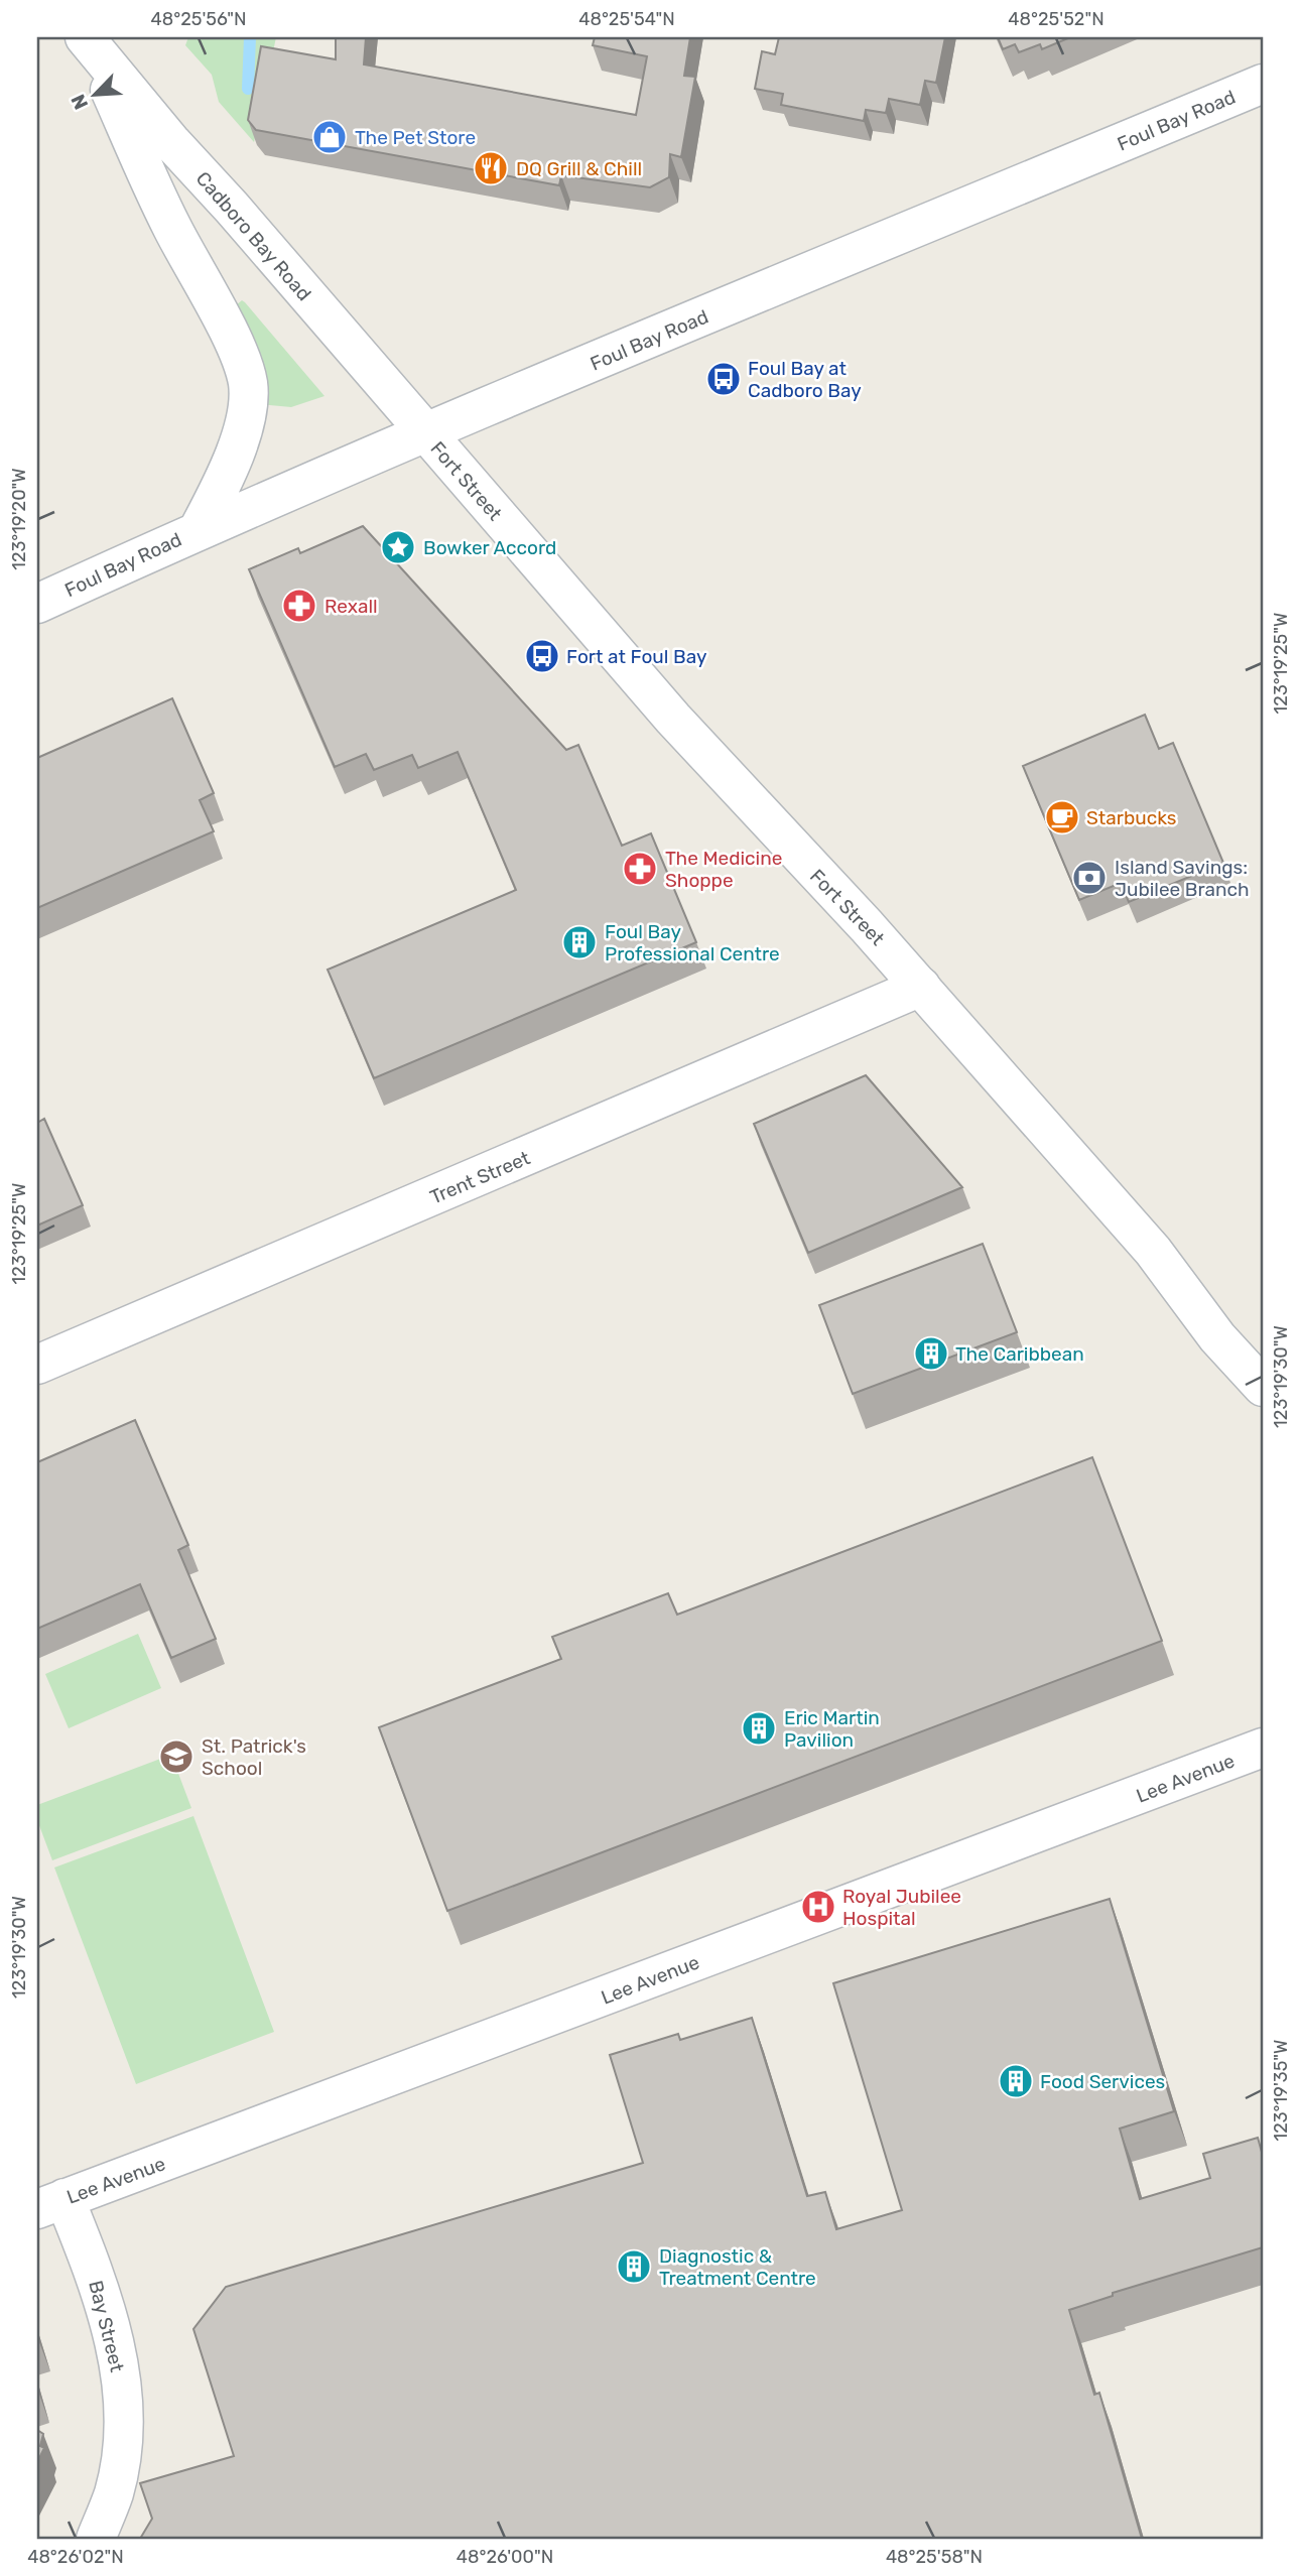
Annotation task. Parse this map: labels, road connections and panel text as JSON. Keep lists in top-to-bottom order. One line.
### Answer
{"streets":{"main road":["Foul Bay Road","Cadboro Bay Road","Fort Street","Trent Street","Lee Avenue","Bay Street"]},"crossings":[["Foul Bay Road","Cadboro Bay Road"],["Foul Bay Road","Fort Street"],["Cadboro Bay Road","Fort Street"],["Fort Street","Trent Street"],["Lee Avenue","Bay Street"]],"places":{"shop":["The Pet Store"],"restaurant":["DQ Grill & Chill"],"bus stop":["Foul Bay at Cadboro Bay","Fort at Foul Bay"],"place":["Bowker Accord"],"pharmacy":["Rexall","The Medicine Shoppe"],"cafe":["Starbucks"],"bank":["Island Savings: Jubilee Branch"],"building":["Foul Bay Professional Centre","The Caribbean","Eric Martin Pavilion","Food Services","Diagnostic & Treatment Centre"],"school or university":["St. Patrick's School"],"hospital":["Royal Jubilee Hospital"]},"north":"bottom left","coordinates":["48°25'56\"N","48°25'54\"N","48°25'52\"N","123°19'20\"W","123°19'25\"W","123°19'30\"W","123°19'35\"W","48°26'02\"N","48°26'00\"N","48°25'58\"N"]}
